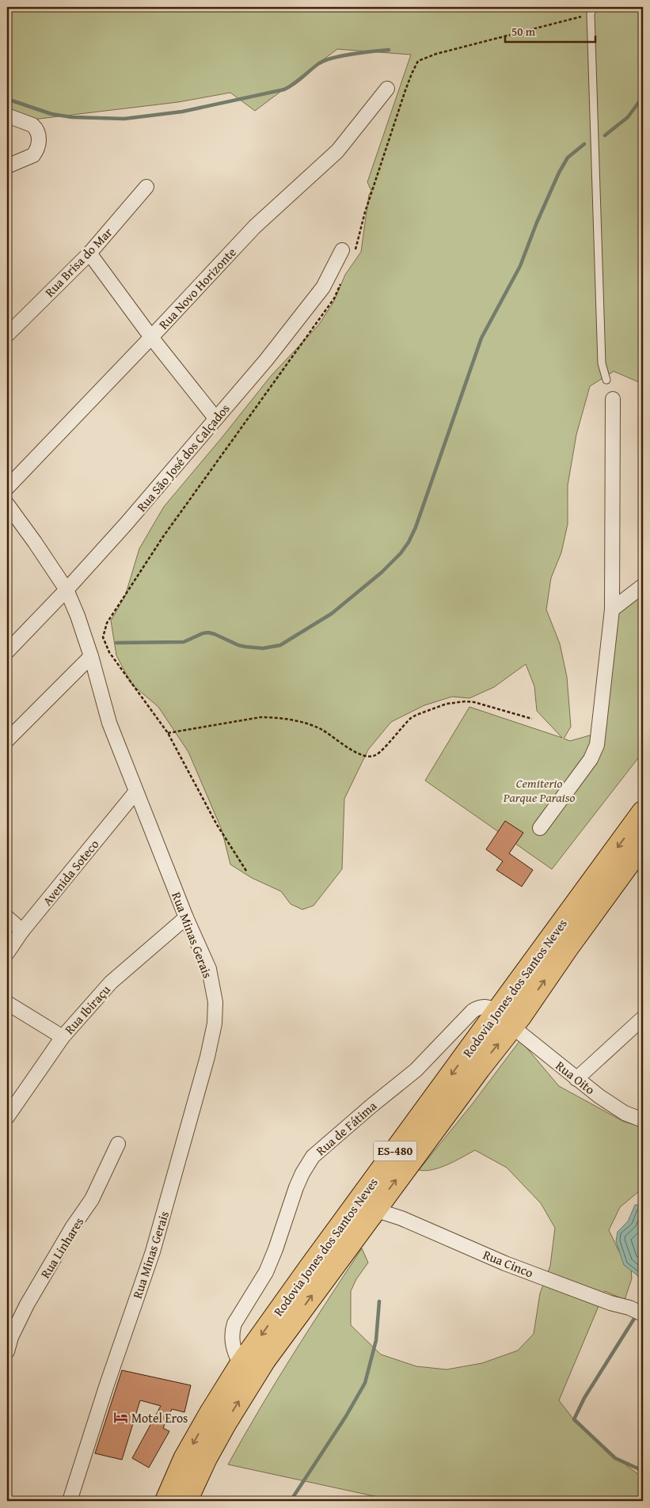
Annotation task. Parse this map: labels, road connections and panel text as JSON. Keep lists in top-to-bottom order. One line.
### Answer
{"streets":{"main road":["Rodovia Jones dos Santos Neves","ES-480"],"street":["Rua Brisa do Mar","Rua Novo Horizonte","Rua São José dos Calçados","Avenida Soteco","Rua Minas Gerais","Rua Ibiraçu","Rua Oito","Rua de Fátima","Rua Linhares","Rua Cinco"]},"crossings":[["Rua São José dos Calçados","Rua Minas Gerais"],["Avenida Soteco","Rua Minas Gerais"],["Rua Minas Gerais","Rua Ibiraçu"],["Rodovia Jones dos Santos Neves","Rua Oito"],["Rodovia Jones dos Santos Neves","Rua de Fátima"],["Rodovia Jones dos Santos Neves","Rua Cinco"]],"parks":["Cemiterio Parque Paraiso"],"places":{"hotel":["Motel Eros"]},"scale_bar":"50 m"}
